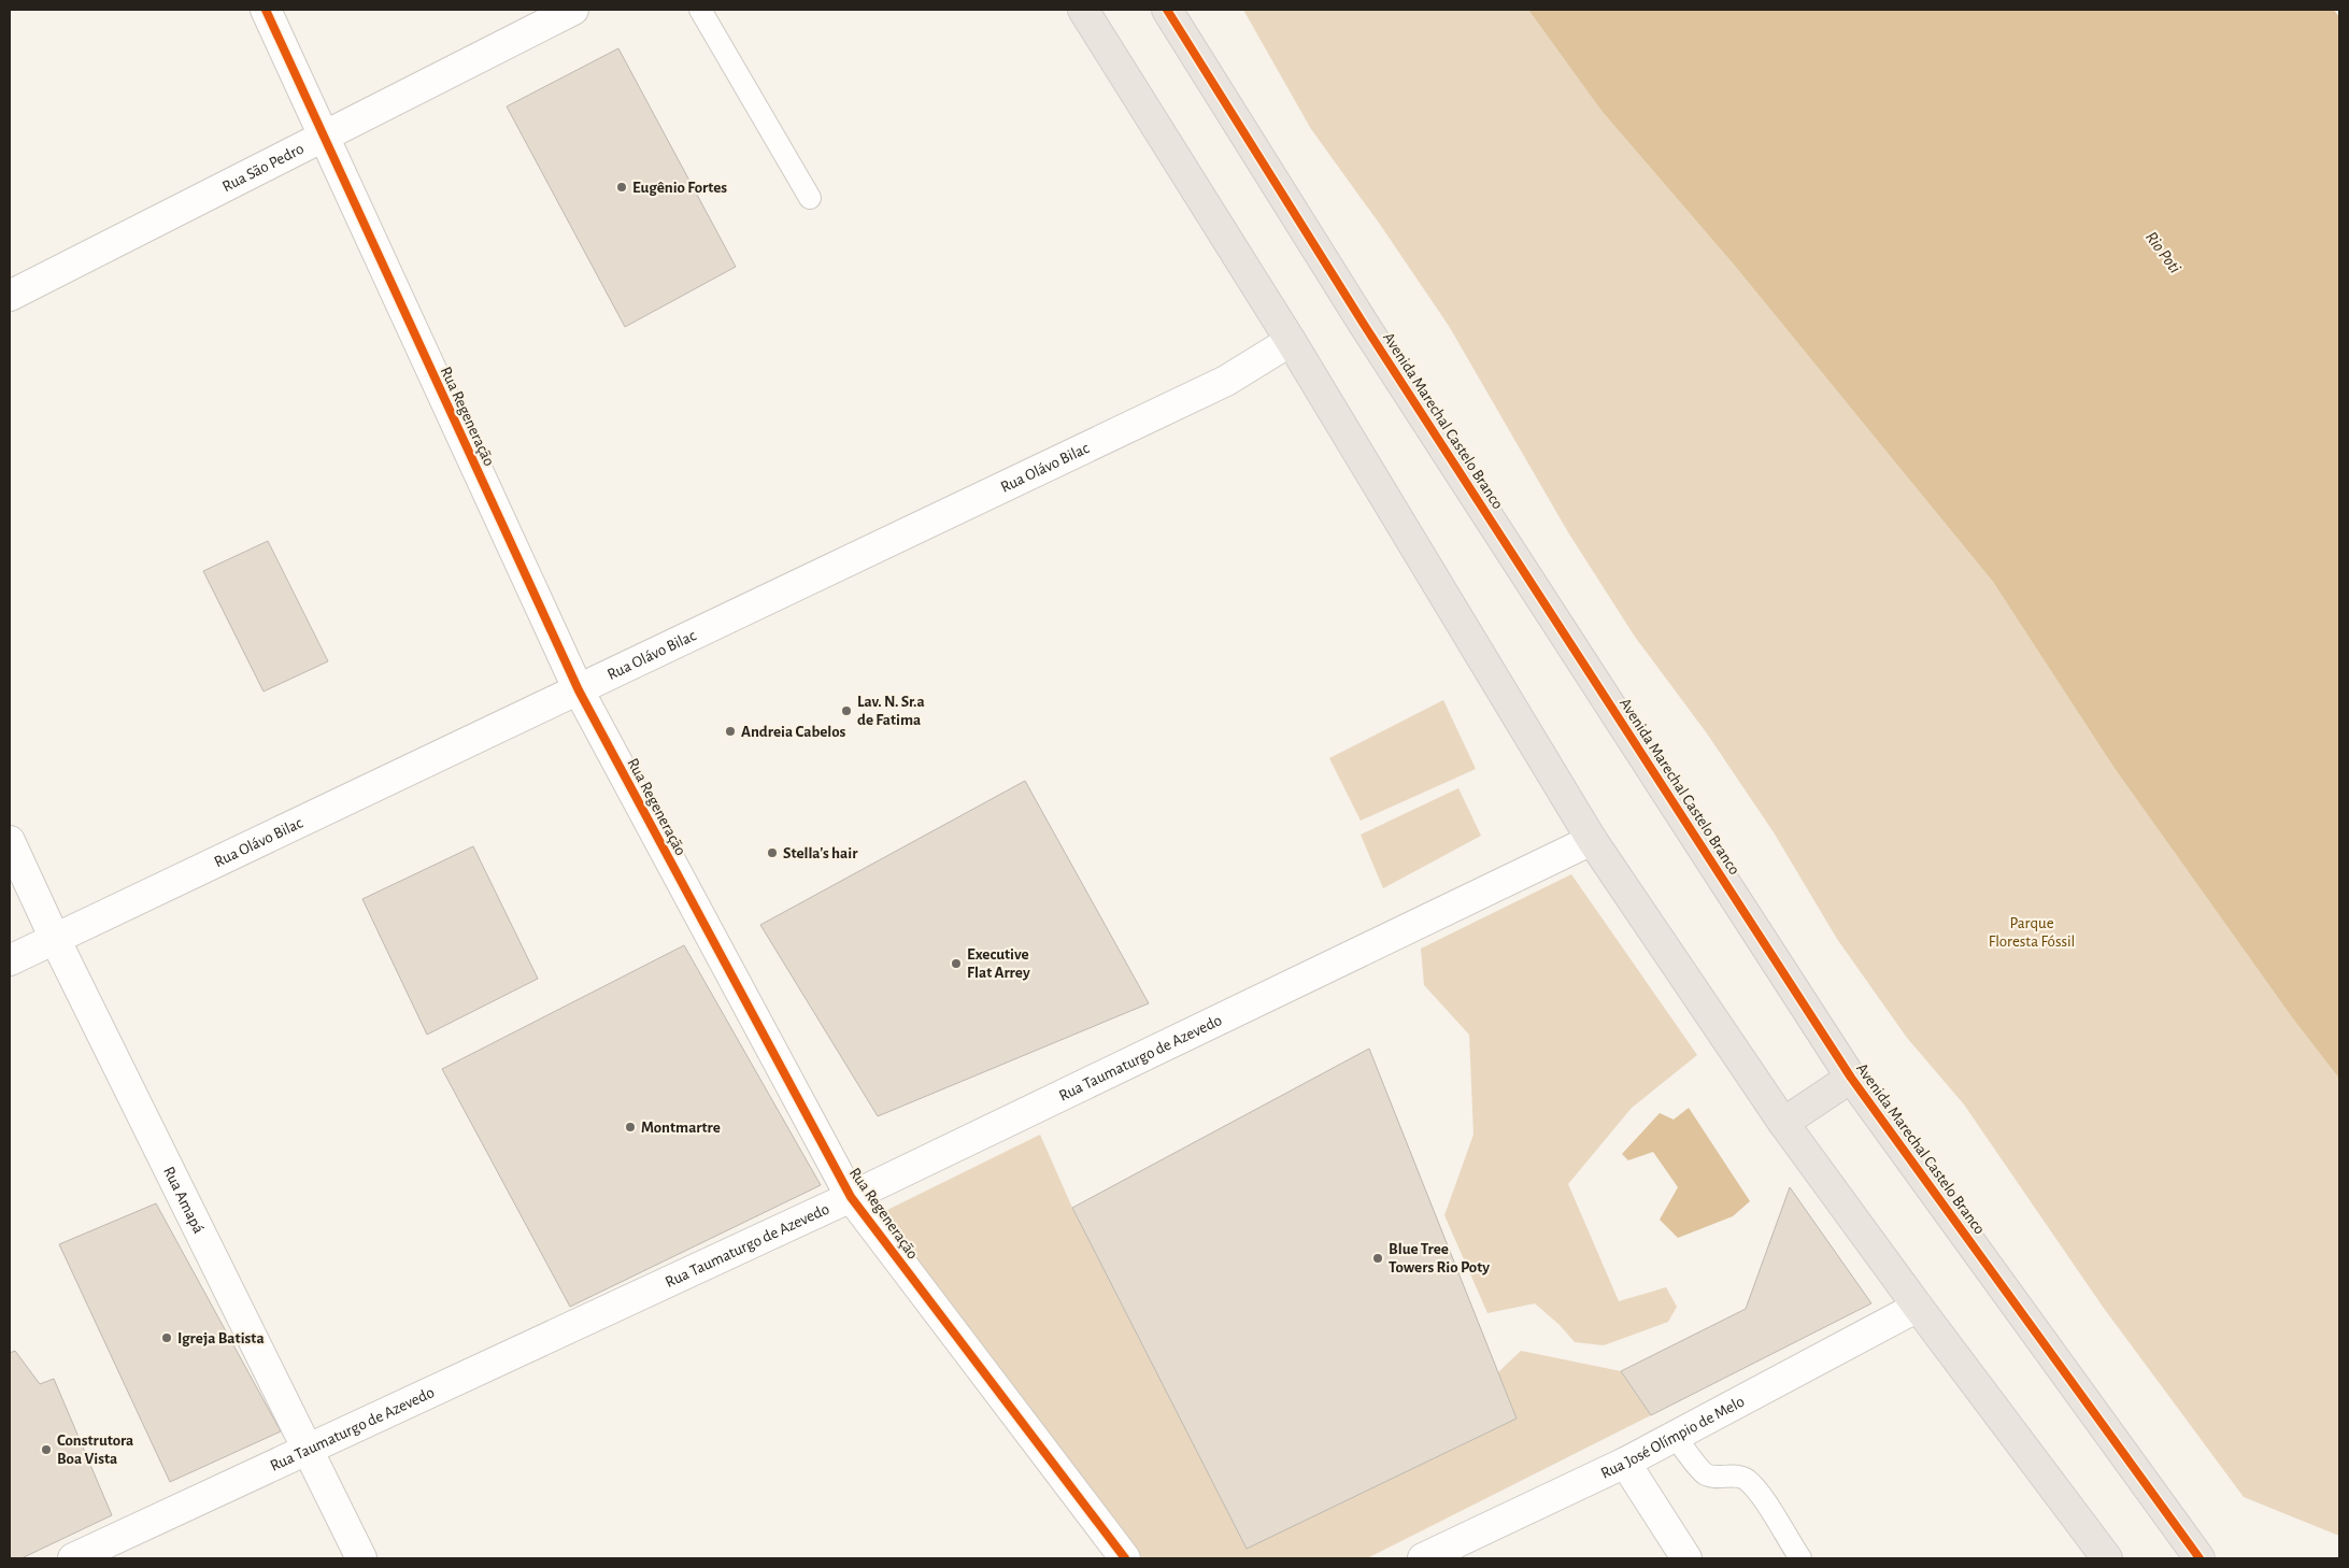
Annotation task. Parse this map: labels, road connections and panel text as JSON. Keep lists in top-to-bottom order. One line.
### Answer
{"streets":{"main road":["Avenida Marechal Castelo Branco"],"street":["Rua São Pedro","Rua Regeneração","Rua Olávo Bilac","Rua Taumaturgo de Azevedo","Rua Amapá","Rua José Olímpio de Melo"]},"crossings":[["Rua São Pedro","Rua Regeneração"],["Rua Regeneração","Rua Olávo Bilac"],["Rua Regeneração","Rua Taumaturgo de Azevedo"],["Rua Olávo Bilac","Rua Amapá"],["Rua Taumaturgo de Azevedo","Rua Amapá"]],"water":["Rio Poti"],"parks":["Parque Floresta Fóssil"],"places":["Eugênio Fortes","Lav. N. Sr.a de Fatima","Andreia Cabelos","Stella's hair","Executive Flat Arrey","Montmartre","Blue Tree Towers Rio Poty","Igreja Batista","Construtora Boa Vista"]}
